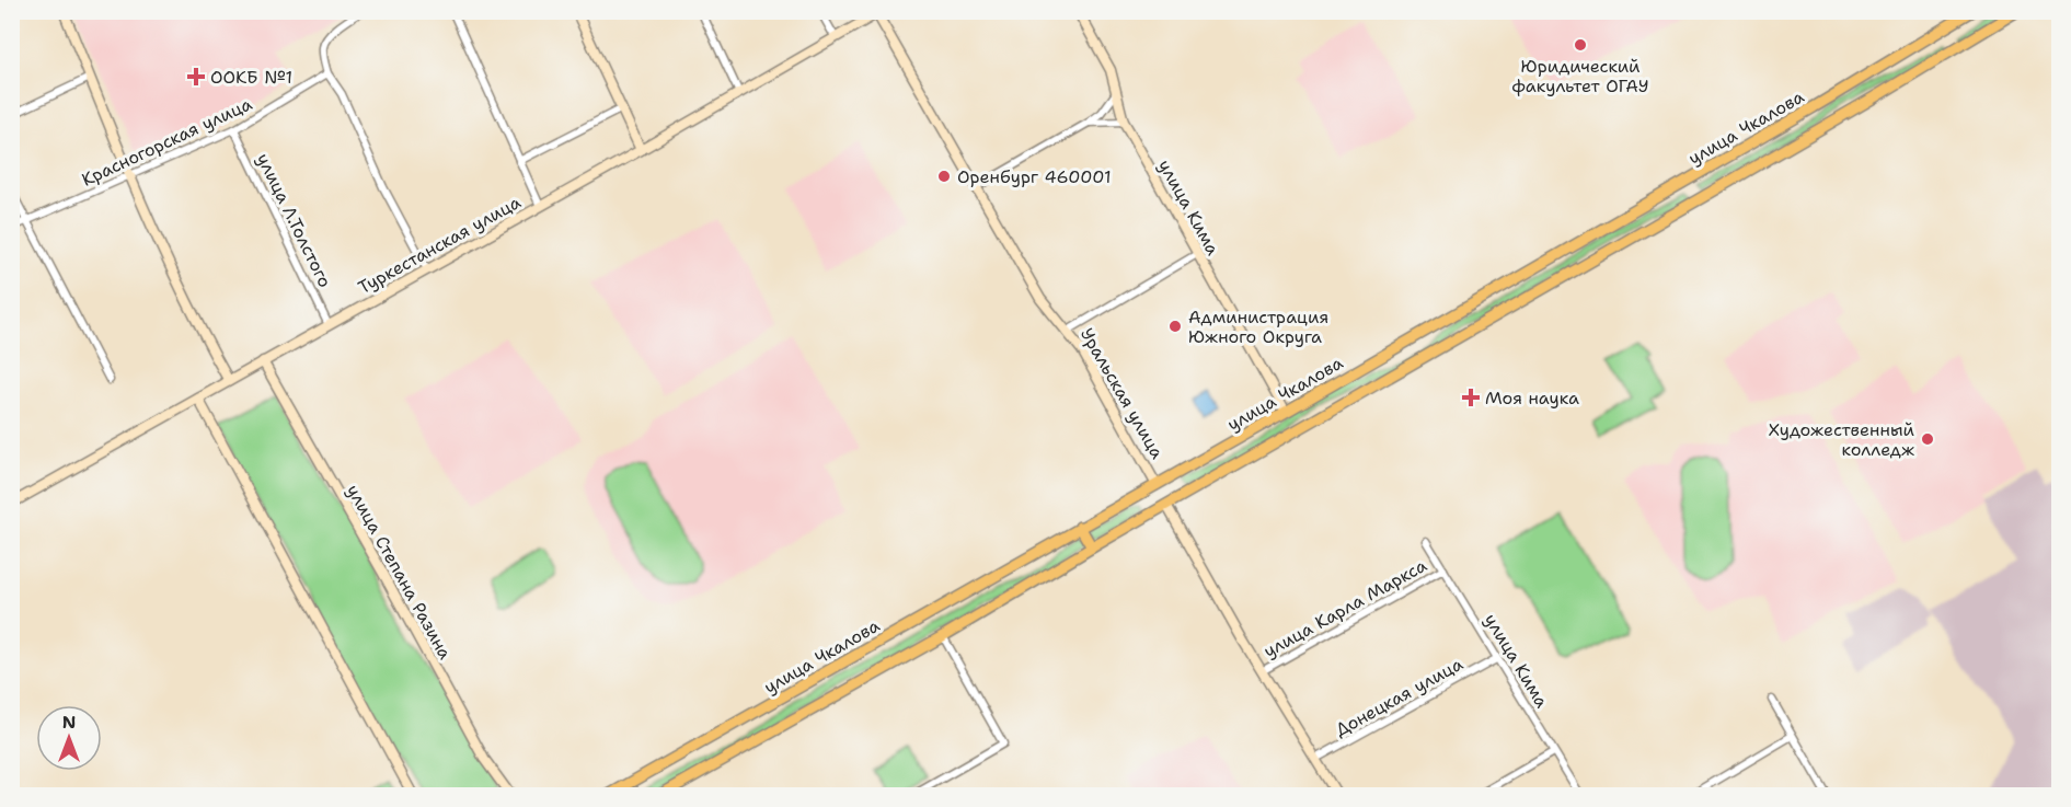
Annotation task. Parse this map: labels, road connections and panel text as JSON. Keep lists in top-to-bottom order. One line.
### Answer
{"streets":{"main road":["улица Чкалова","улица Кима","Туркестанская улица","Уральская улица","улица Степана Разина"],"street":["Красногорская улица","улица Л.Толстого","улица Карла Маркса","Донецкая улица"]},"crossings":[["улица Чкалова","улица Кима"],["улица Чкалова","Уральская улица"],["Красногорская улица","улица Л.Толстого"],["улица Кима","улица Карла Маркса"],["улица Кима","Донецкая улица"],["улица Л.Толстого","Туркестанская улица"],["Туркестанская улица","Уральская улица"],["Туркестанская улица","улица Степана Разина"],["Уральская улица","улица Карла Маркса"],["Уральская улица","Донецкая улица"]],"places":{"other":["Юридический факультет ОГАУ","Оренбург 460001","Администрация Южного Округа","Художественный колледж"],"health":["ООКБ №1","Моя наука"]},"north":"top"}
